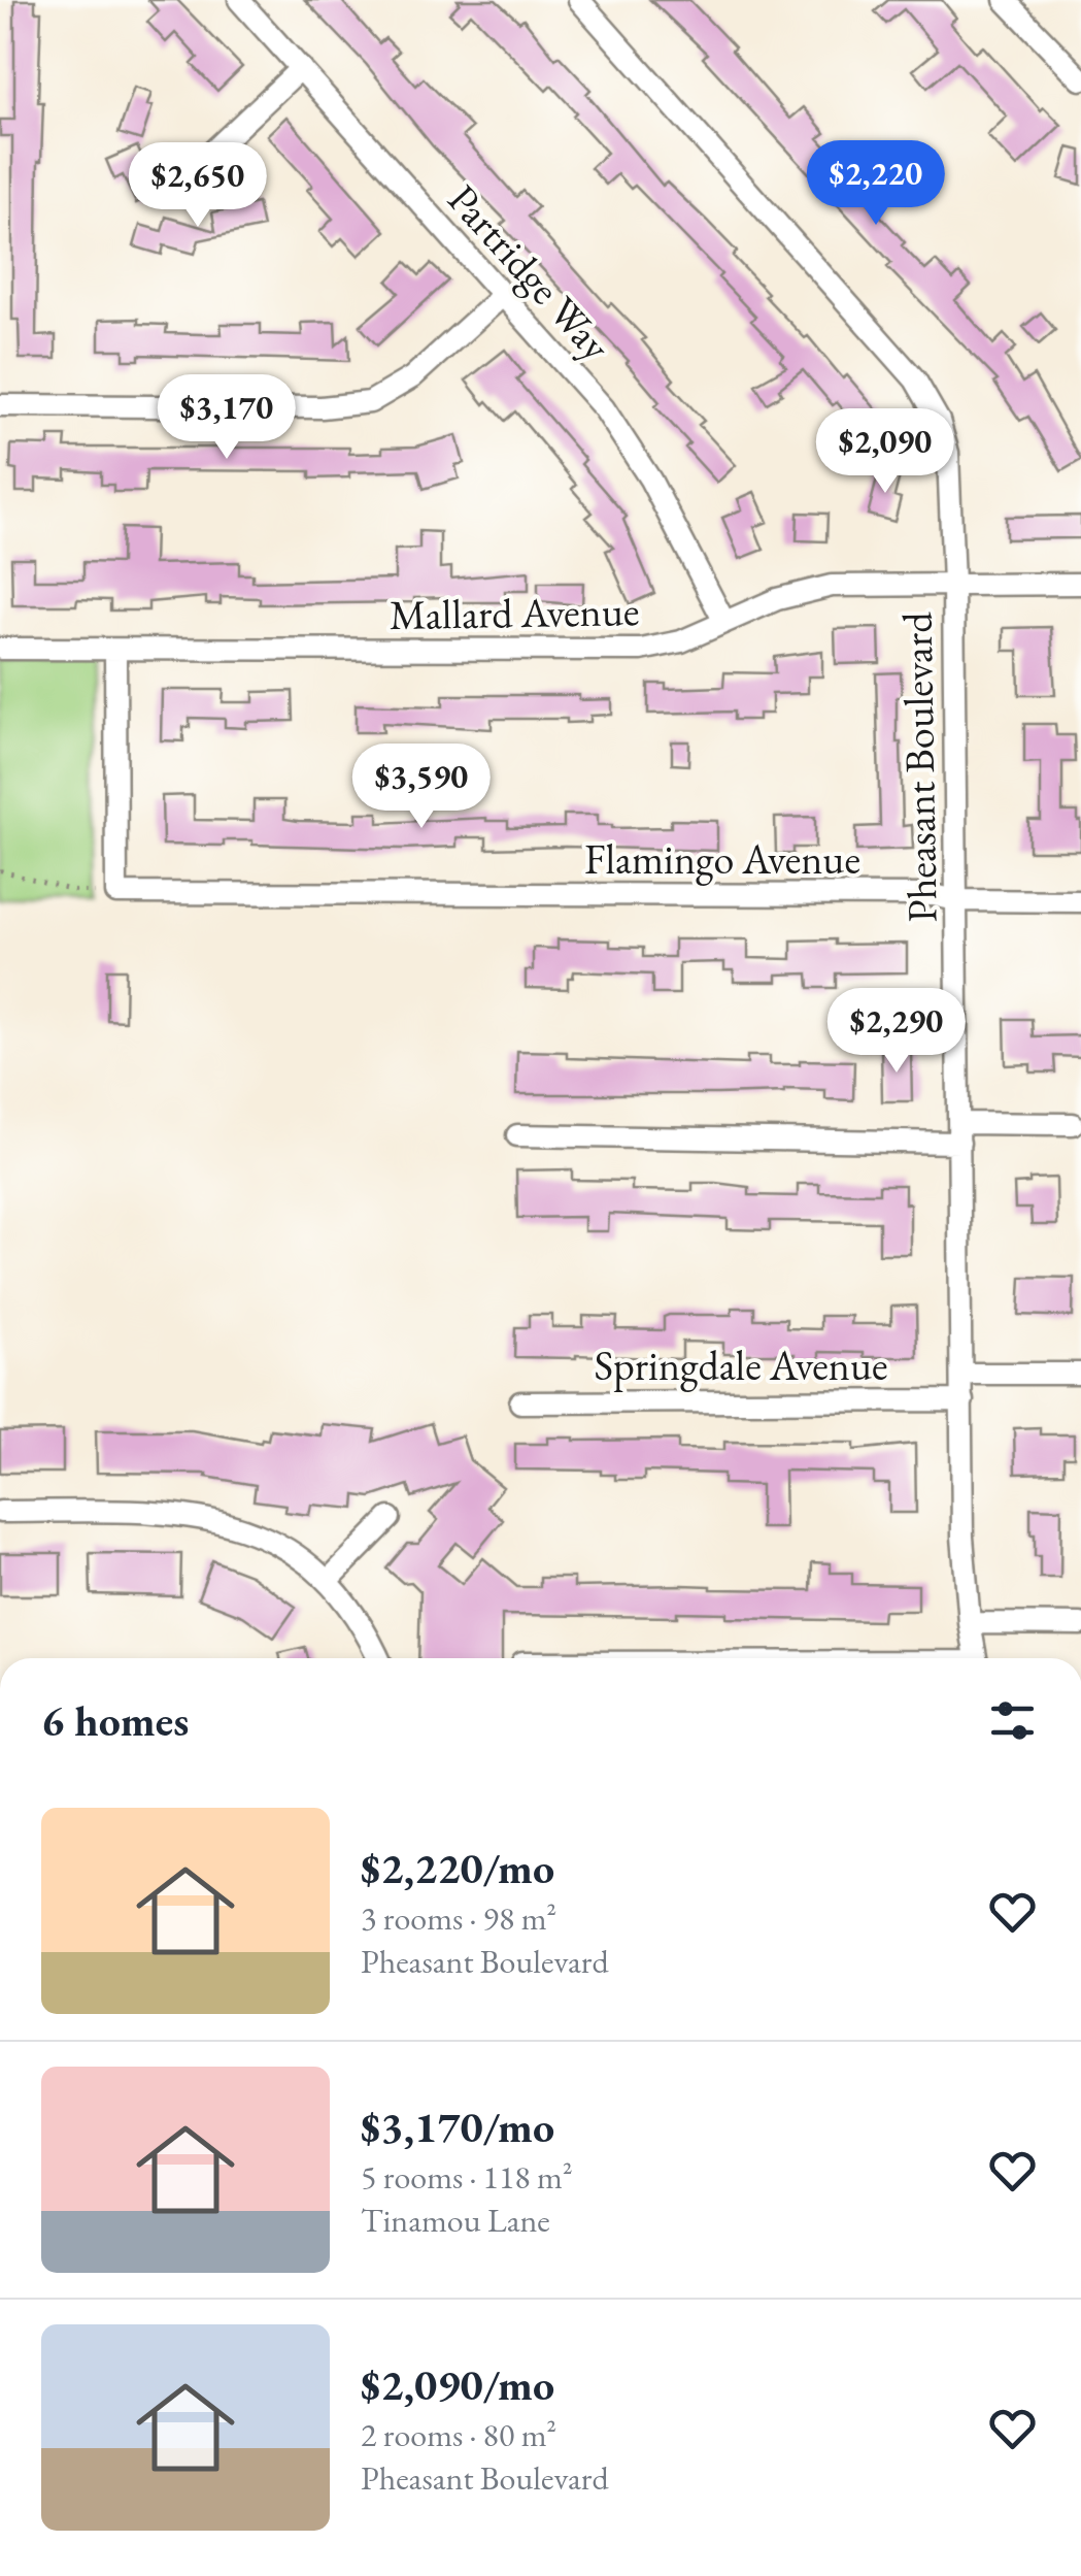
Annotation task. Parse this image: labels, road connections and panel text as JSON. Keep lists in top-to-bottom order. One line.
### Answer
{"streets":{"street":["Partridge Way","Mallard Avenue","Pheasant Boulevard","Flamingo Avenue","Springdale Avenue"]},"crossings":[["Partridge Way","Mallard Avenue"],["Mallard Avenue","Pheasant Boulevard"],["Pheasant Boulevard","Flamingo Avenue"],["Pheasant Boulevard","Springdale Avenue"]],"page":{"price":["$2,220","$2,650","$3,170","$2,090","$3,590","$2,290"],"heading":"6 homes","list":[{"name":"$2,220/mo","note":"3 rooms · 98 m² · Pheasant Boulevard"},{"name":"$3,170/mo","note":"5 rooms · 118 m² · Tinamou Lane"},{"name":"$2,090/mo","note":"2 rooms · 80 m² · Pheasant Boulevard"}]}}
